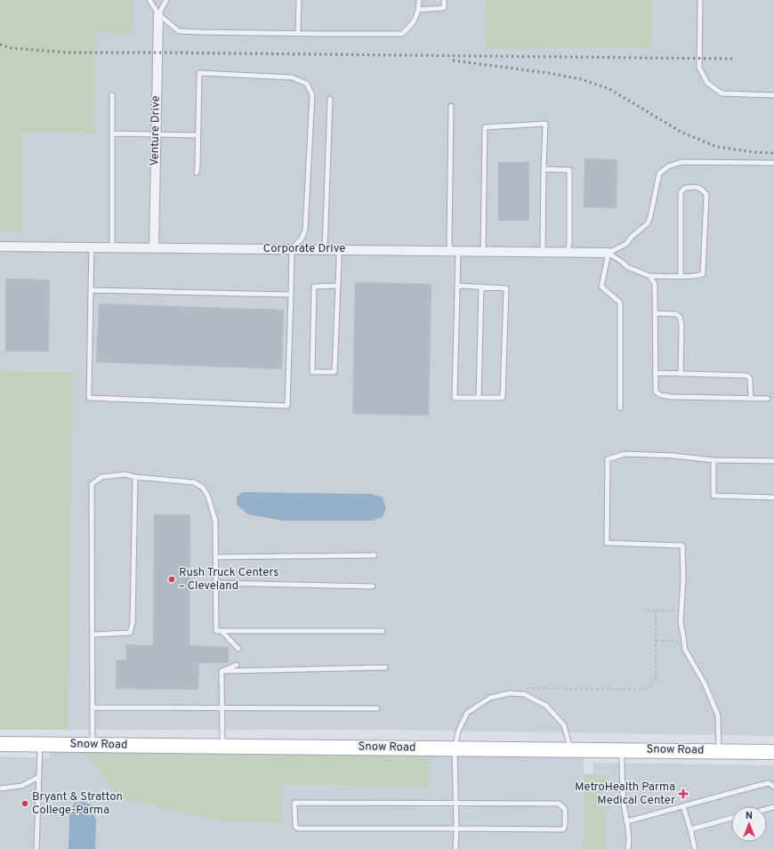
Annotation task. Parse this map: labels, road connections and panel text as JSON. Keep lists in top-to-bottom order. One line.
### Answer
{"streets":{"main road":["Snow Road"],"street":["Venture Drive","Corporate Drive"]},"crossings":[["Venture Drive","Corporate Drive"]],"places":{"other":["Rush Truck Centers – Cleveland","Bryant & Stratton College-Parma"],"health":["MetroHealth Parma Medical Center"]},"north":"top"}
